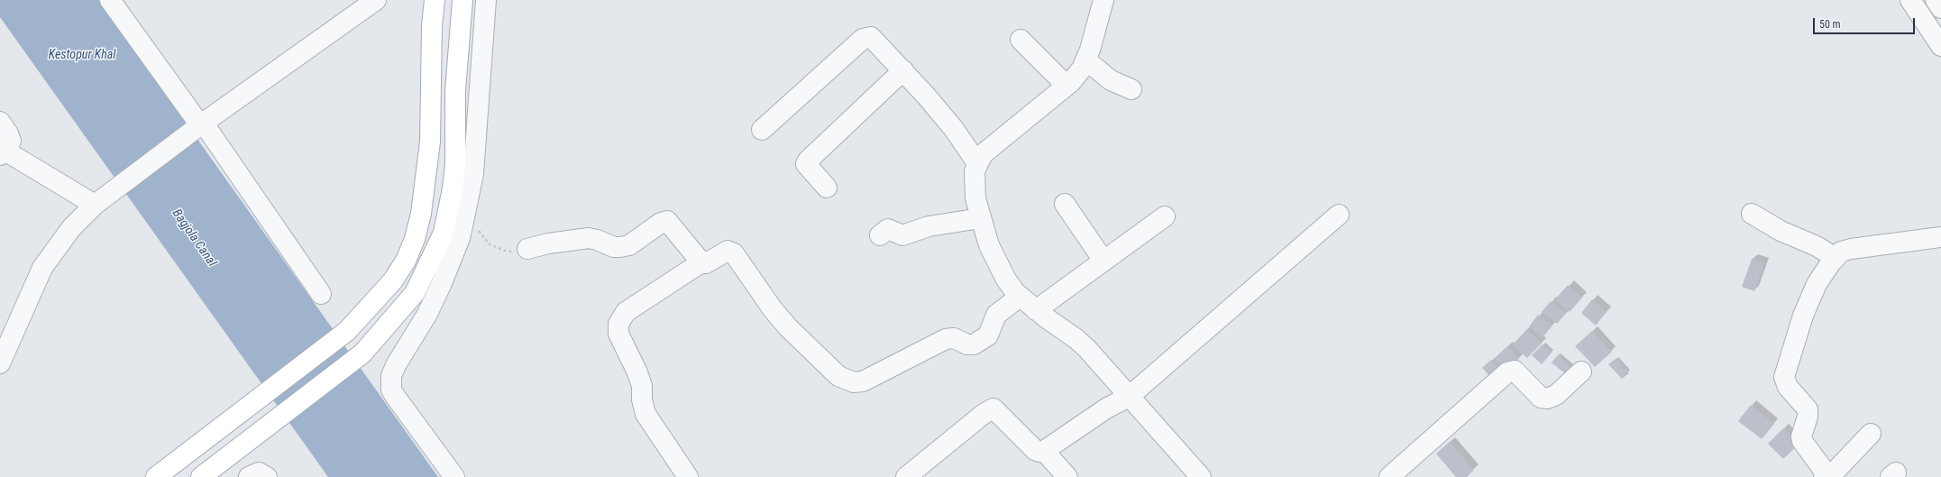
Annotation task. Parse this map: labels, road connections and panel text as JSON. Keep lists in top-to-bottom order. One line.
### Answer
{"water":["Kestopur Khal","Bagjola Canal"],"scale_bar":"50 m"}
